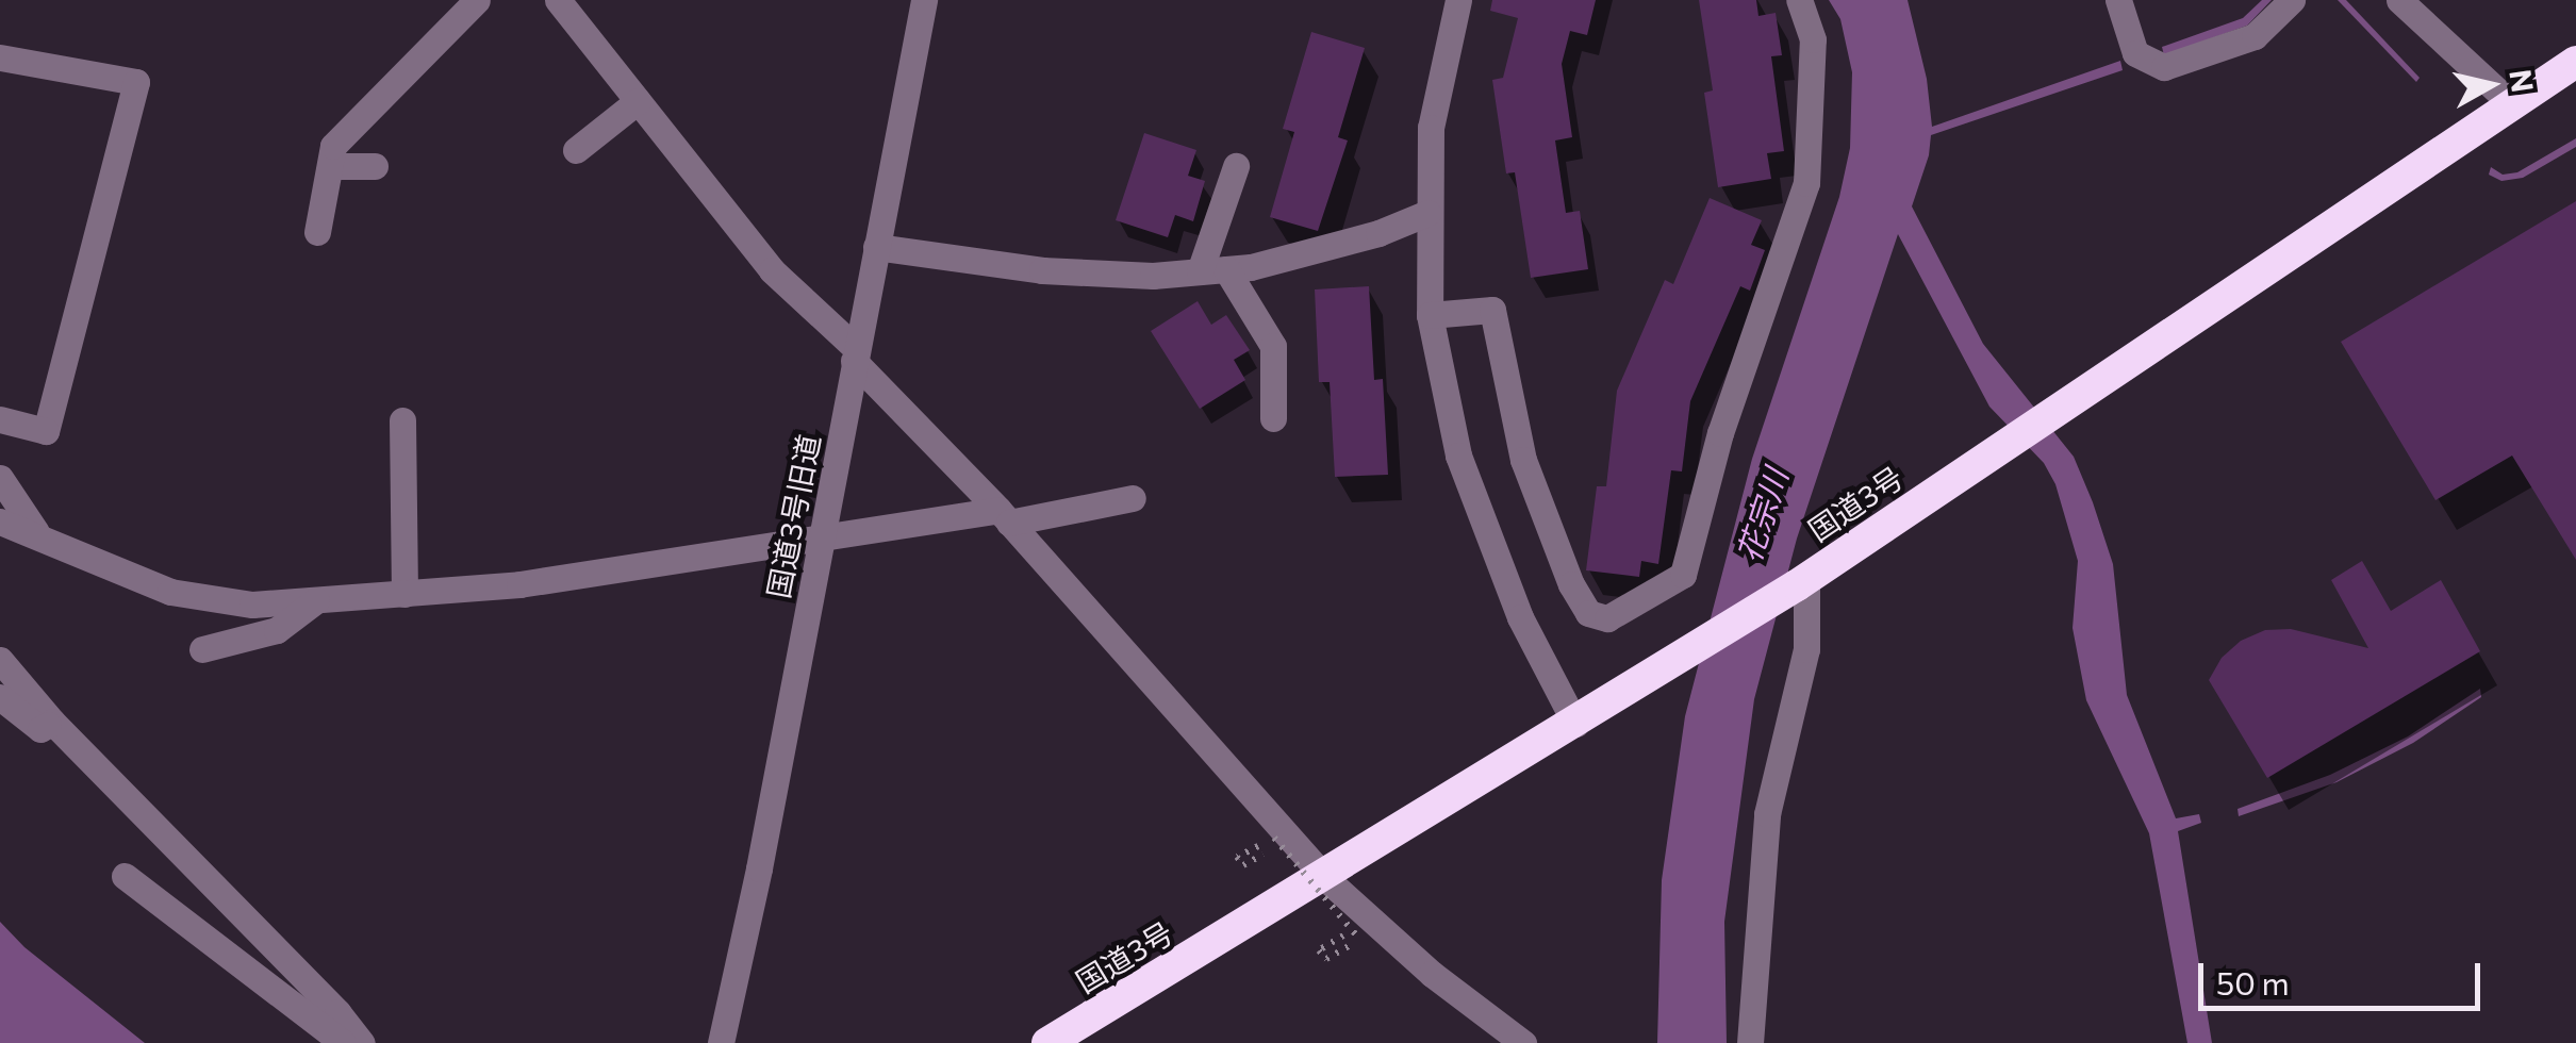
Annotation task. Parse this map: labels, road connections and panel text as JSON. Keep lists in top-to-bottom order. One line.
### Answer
{"streets":{"highway":["国道3号"],"street":["国道3号旧道"]},"water":["花宗川"],"scale_bar":"50 m","north":"right"}
